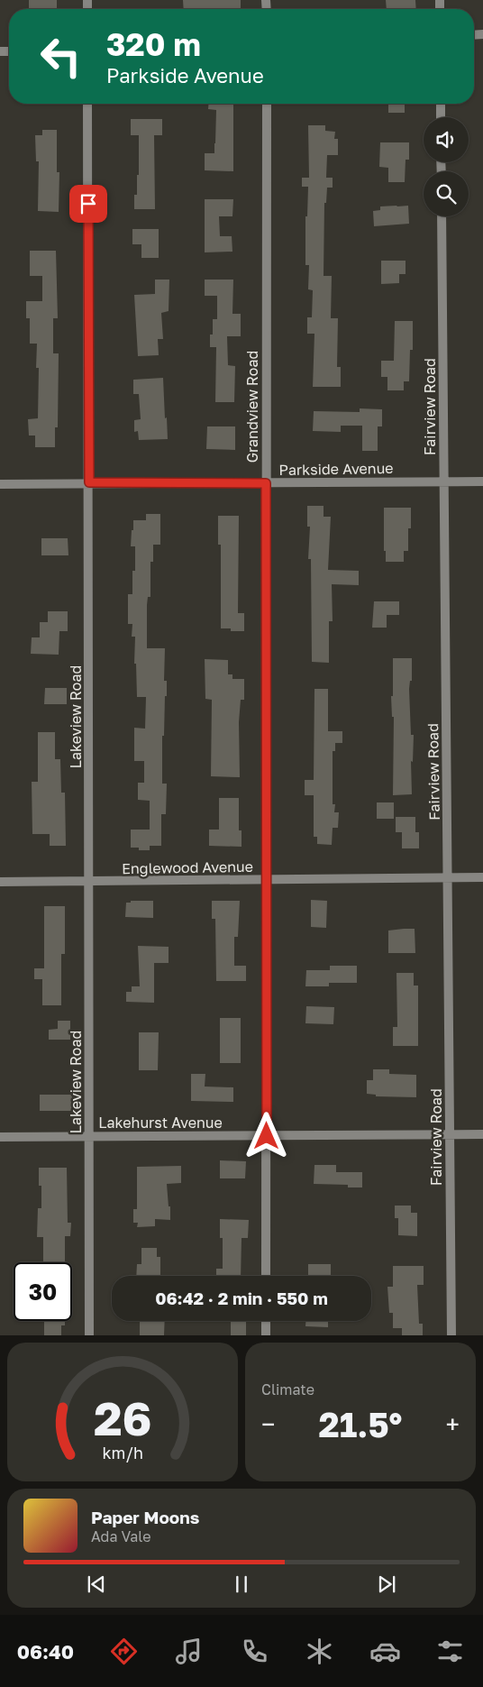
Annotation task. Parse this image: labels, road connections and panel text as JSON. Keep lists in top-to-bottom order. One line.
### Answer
{"streets":{"street":["Grandview Road","Fairview Road","Parkside Avenue","Lakeview Road","Englewood Avenue","Lakehurst Avenue"]},"crossings":[["Grandview Road","Parkside Avenue"],["Grandview Road","Englewood Avenue"],["Grandview Road","Lakehurst Avenue"],["Fairview Road","Parkside Avenue"],["Fairview Road","Englewood Avenue"],["Fairview Road","Lakehurst Avenue"],["Parkside Avenue","Lakeview Road"],["Lakeview Road","Englewood Avenue"],["Lakeview Road","Lakehurst Avenue"]],"page":{"turn":["320 m","Parkside Avenue"],"limit":"30","trip":"06:42 · 2 min · 550 m","tile":"Climate","heat":["−","21.5°","+"],"song":["Paper Moons","Ada Vale"],"tabs":"06:40","gauge":["26","km/h"]}}
